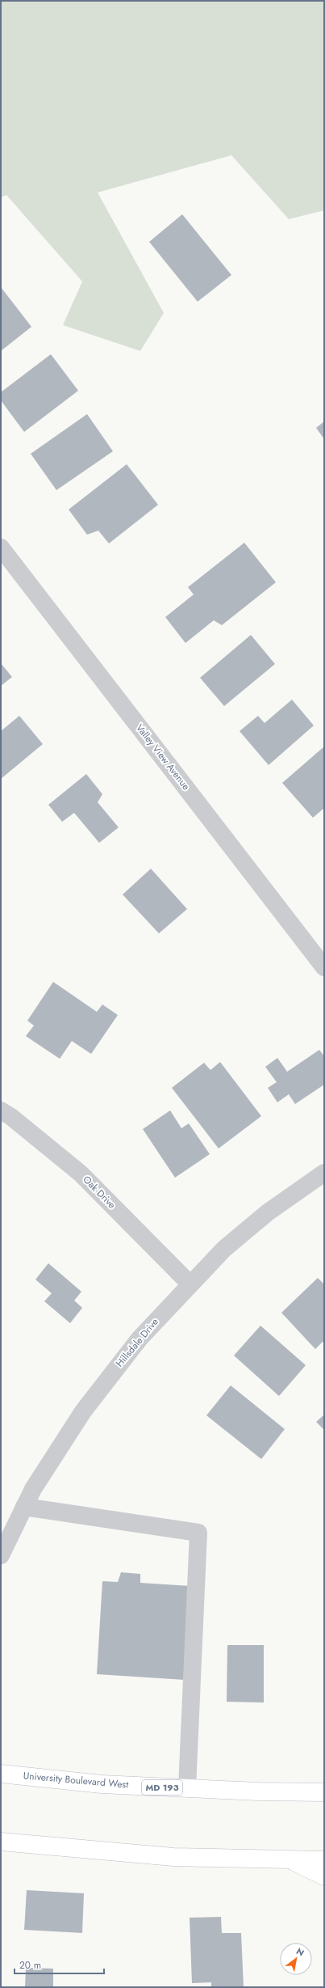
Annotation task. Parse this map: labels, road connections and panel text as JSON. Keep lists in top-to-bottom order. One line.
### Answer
{"streets":{"main road":["University Boulevard West","MD 193"],"street":["Valley View Avenue","Oak Drive","Hillsdale Drive"]},"crossings":[["Oak Drive","Hillsdale Drive"]],"scale_bar":"20 m","north":"top right"}
